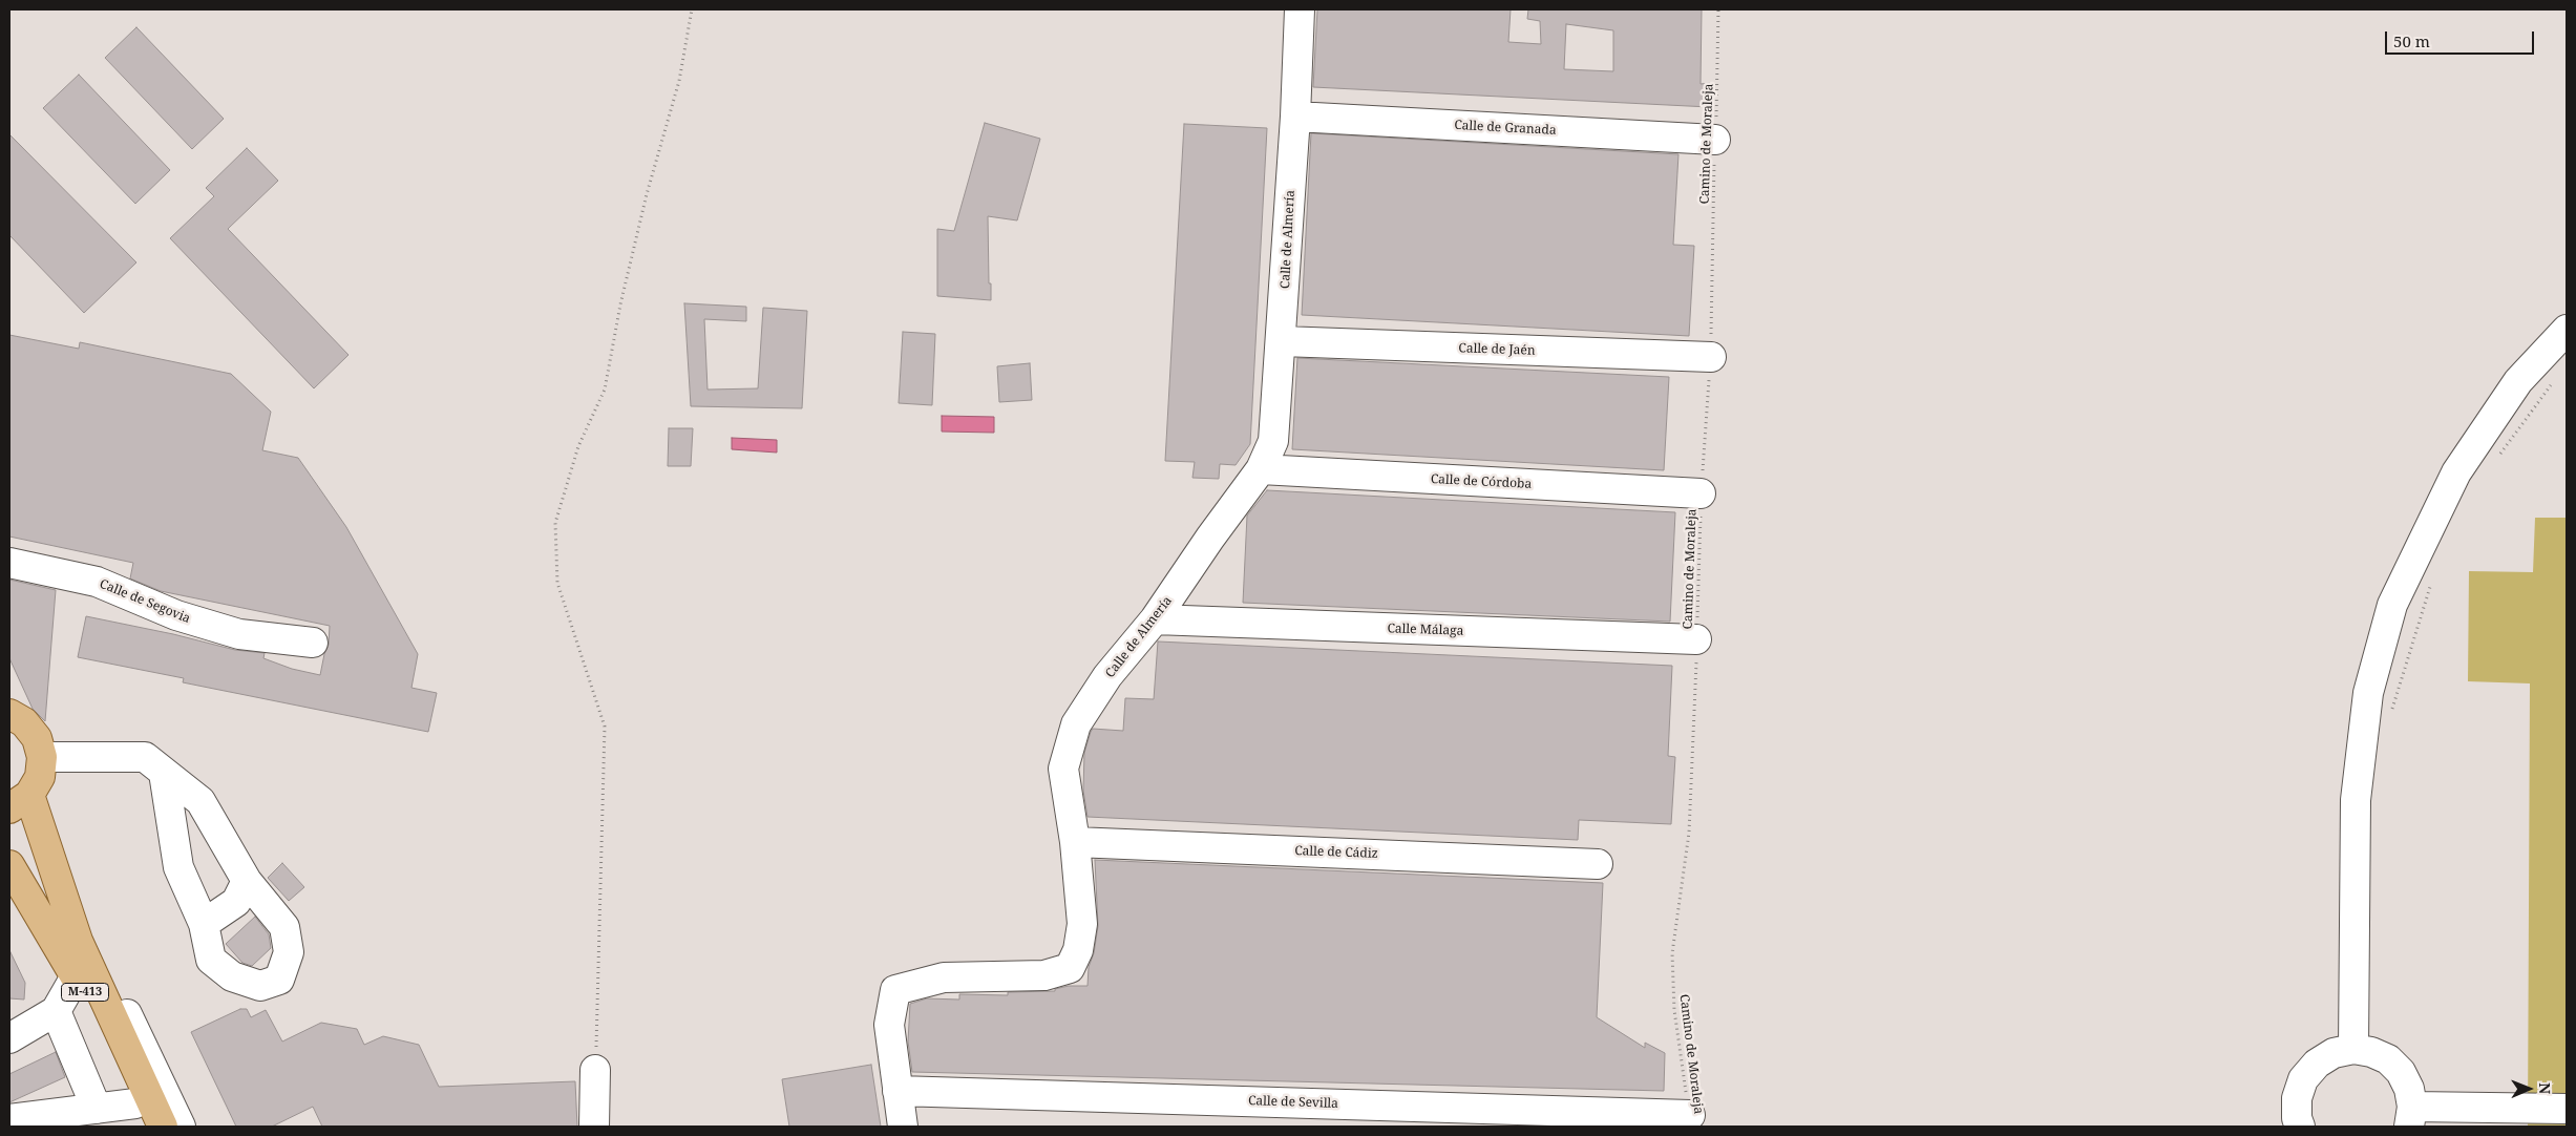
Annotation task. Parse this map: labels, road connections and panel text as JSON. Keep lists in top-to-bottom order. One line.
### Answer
{"streets":{"main road":["M-413"],"street":["Calle de Granada","Calle de Almería","Calle de Jaén","Calle de Córdoba","Calle de Segovia","Calle Málaga","Calle de Cádiz","Calle de Sevilla"],"path":["Camino de Moraleja"]},"crossings":[["Calle de Granada","Camino de Moraleja"],["Calle de Granada","Calle de Almería"],["Camino de Moraleja","Calle de Jaén"],["Camino de Moraleja","Calle de Córdoba"],["Camino de Moraleja","Calle Málaga"],["Camino de Moraleja","Calle de Sevilla"],["Calle de Almería","Calle de Jaén"],["Calle de Almería","Calle de Córdoba"],["Calle de Almería","Calle Málaga"],["Calle de Almería","Calle de Cádiz"],["Calle de Almería","Calle de Sevilla"]],"scale_bar":"50 m","north":"right"}
